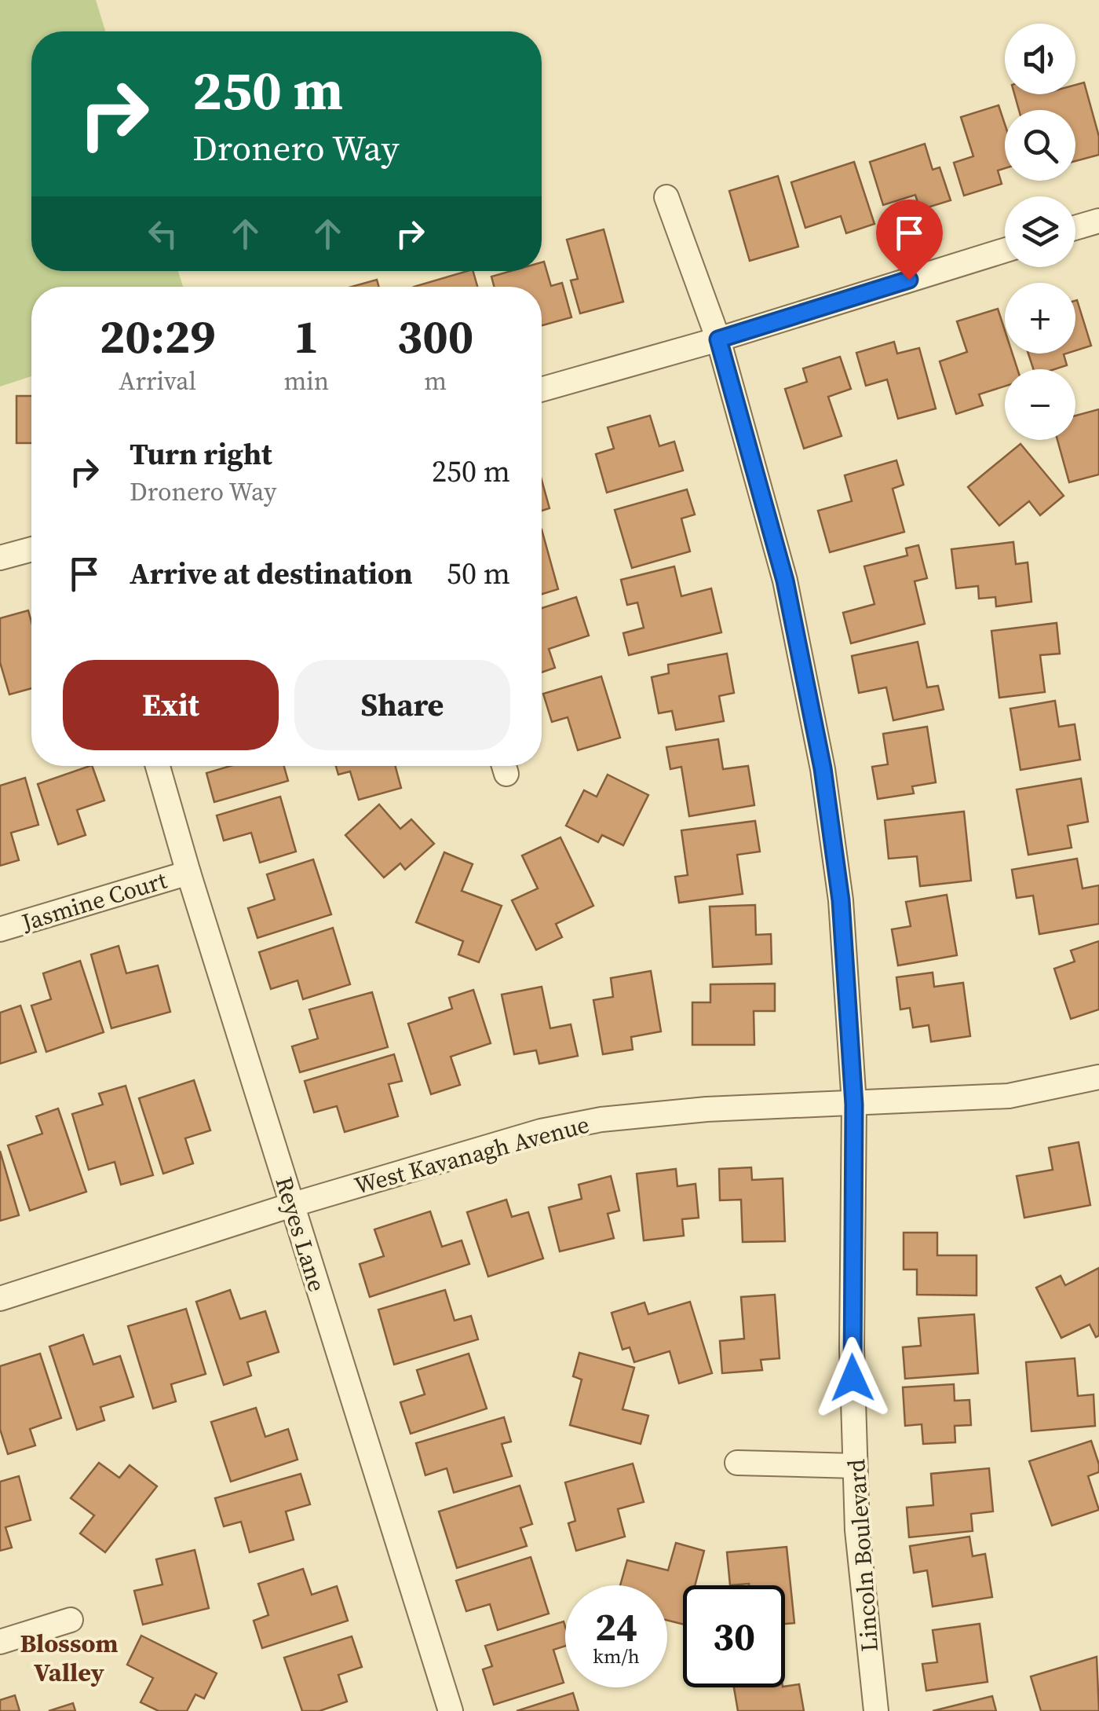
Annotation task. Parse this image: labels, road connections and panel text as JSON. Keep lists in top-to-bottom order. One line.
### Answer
{"streets":{"street":["Jasmine Court","West Kavanagh Avenue","Reyes Lane","Lincoln Boulevard"]},"crossings":[["Jasmine Court","Reyes Lane"],["West Kavanagh Avenue","Reyes Lane"],["West Kavanagh Avenue","Lincoln Boulevard"]],"districts":["Blossom Valley"],"page":{"map_buttons":["+","−"],"turn":["250 m","Dronero Way"],"eta":["20:29","Arrival","1","min","300","m"],"list":[{"name":"Turn right","note":"Dronero Way","value":"250 m"},{"name":"Arrive at destination","value":"50 m"}],"buttons":["Exit","Share"],"speed":"24 km/h","limit":"30"}}
